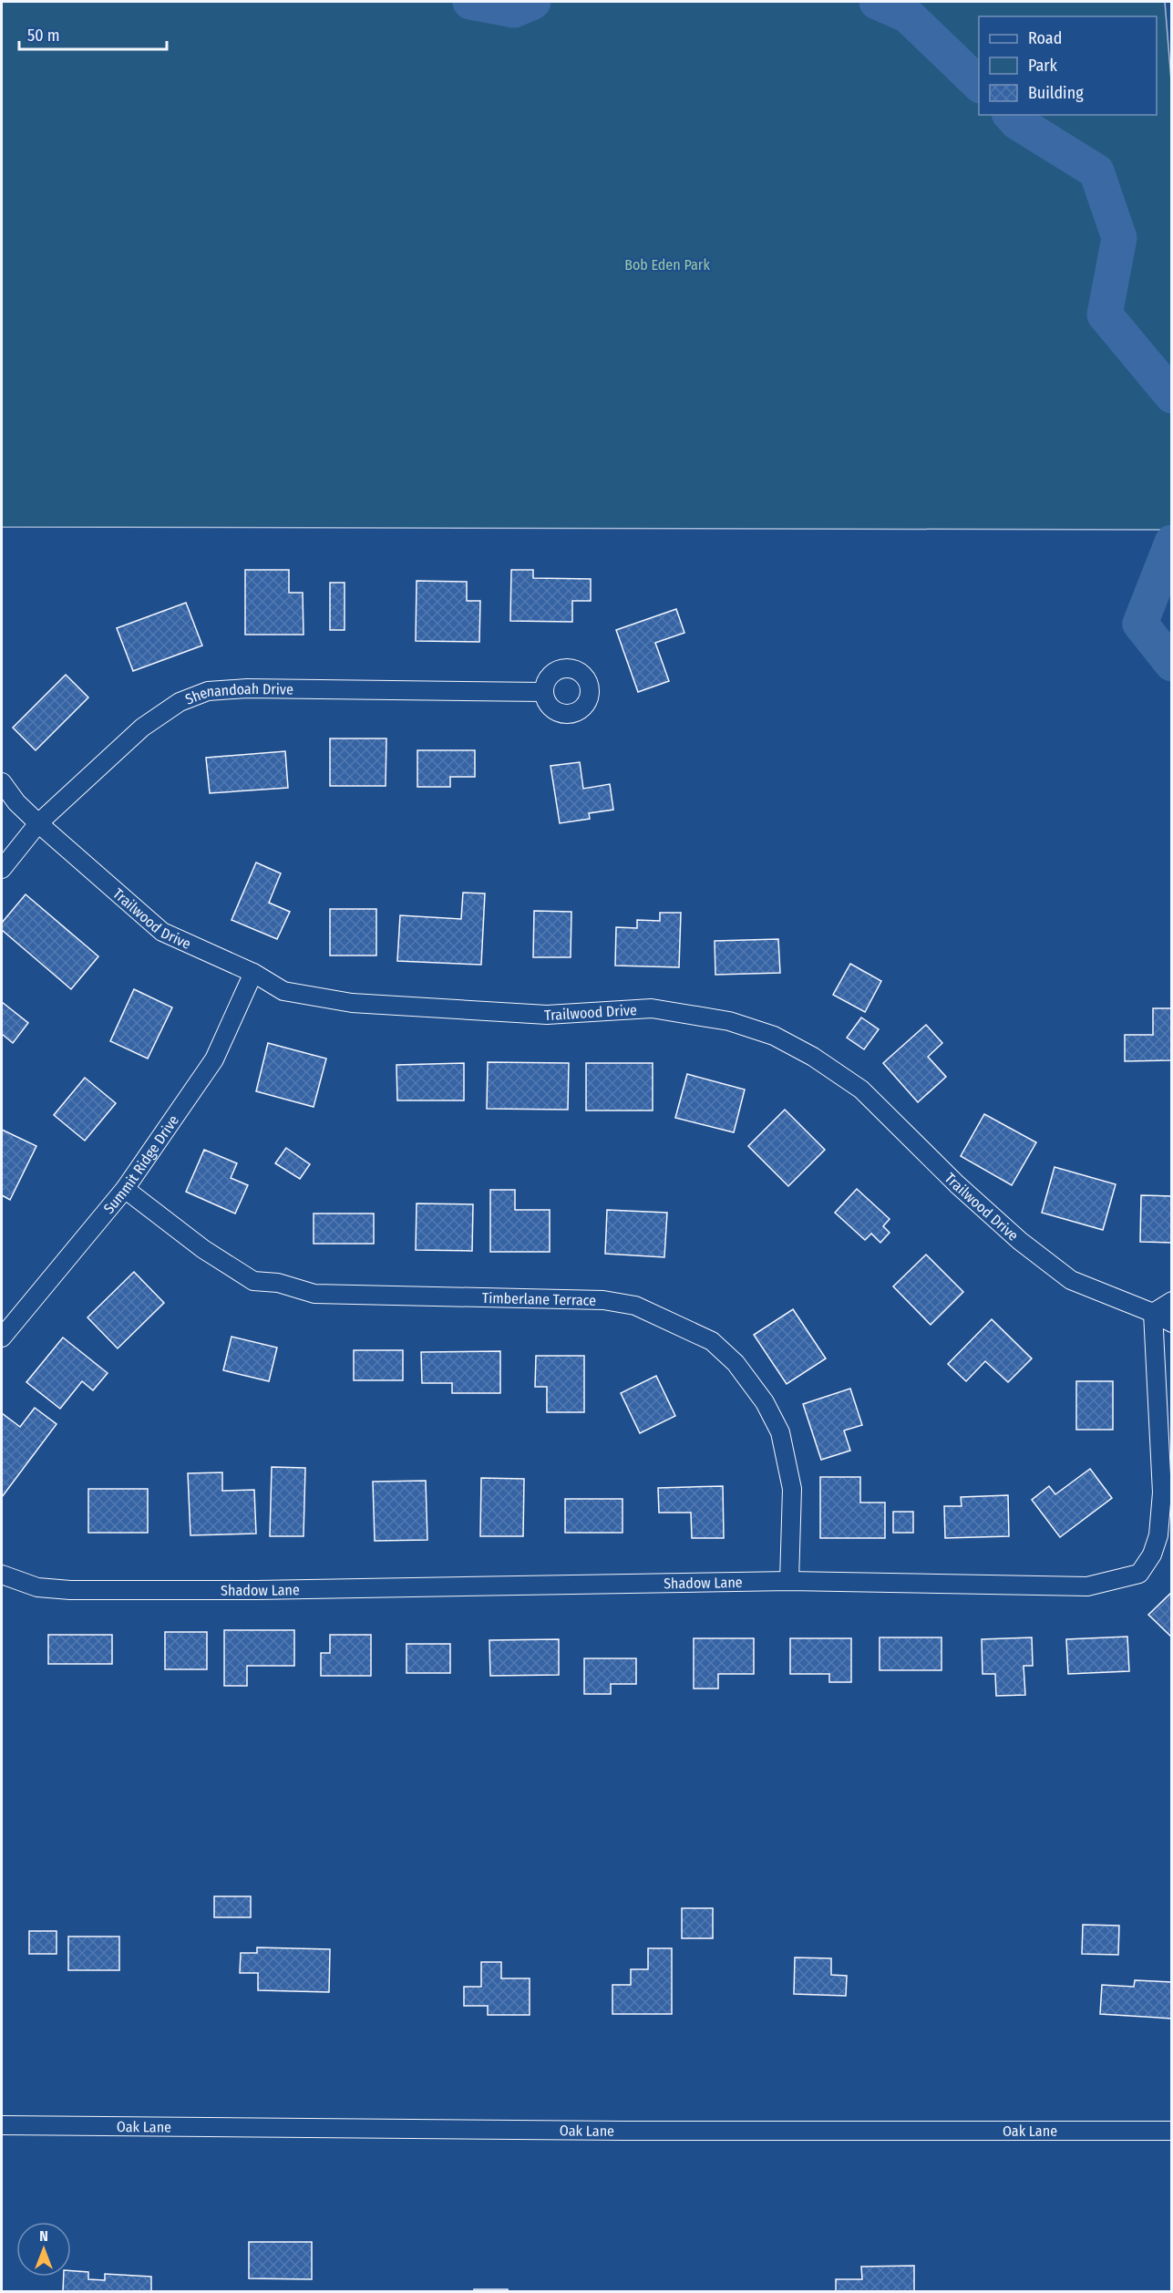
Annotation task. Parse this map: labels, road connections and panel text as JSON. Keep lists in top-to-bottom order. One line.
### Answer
{"streets":{"street":["Shenandoah Drive","Trailwood Drive","Summit Ridge Drive","Timberlane Terrace","Shadow Lane","Oak Lane"]},"crossings":[["Shenandoah Drive","Trailwood Drive"],["Trailwood Drive","Summit Ridge Drive"],["Trailwood Drive","Shadow Lane"],["Summit Ridge Drive","Timberlane Terrace"],["Timberlane Terrace","Shadow Lane"]],"parks":["Bob Eden Park"],"legend":["Road","Park","Building"],"scale_bar":"50 m","north":"top"}
